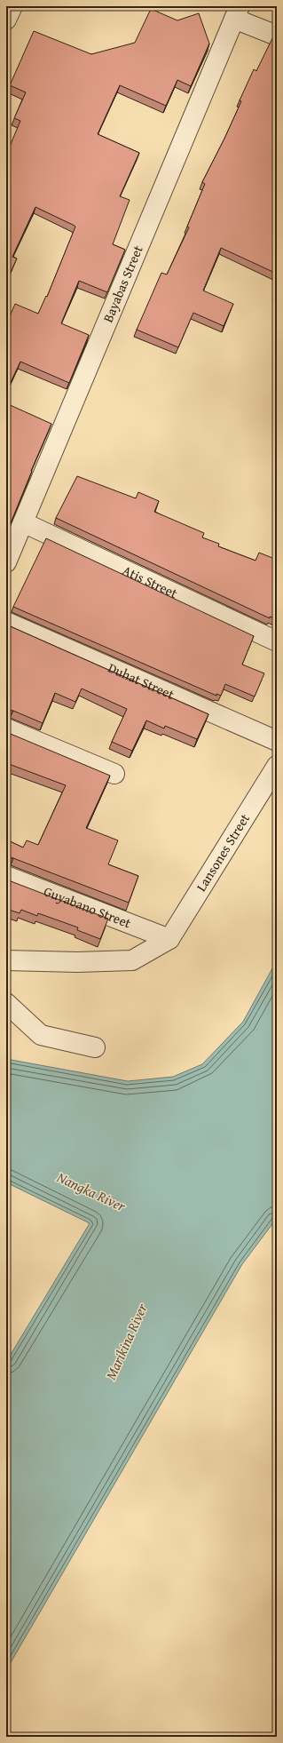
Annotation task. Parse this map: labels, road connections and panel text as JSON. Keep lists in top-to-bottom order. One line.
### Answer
{"streets":{"street":["Bayabas Street","Atis Street","Duhat Street","Lansones Street","Guyabano Street"]},"crossings":[["Bayabas Street","Atis Street"],["Lansones Street","Guyabano Street"]],"water":["Nangka River","Marikina River"]}
